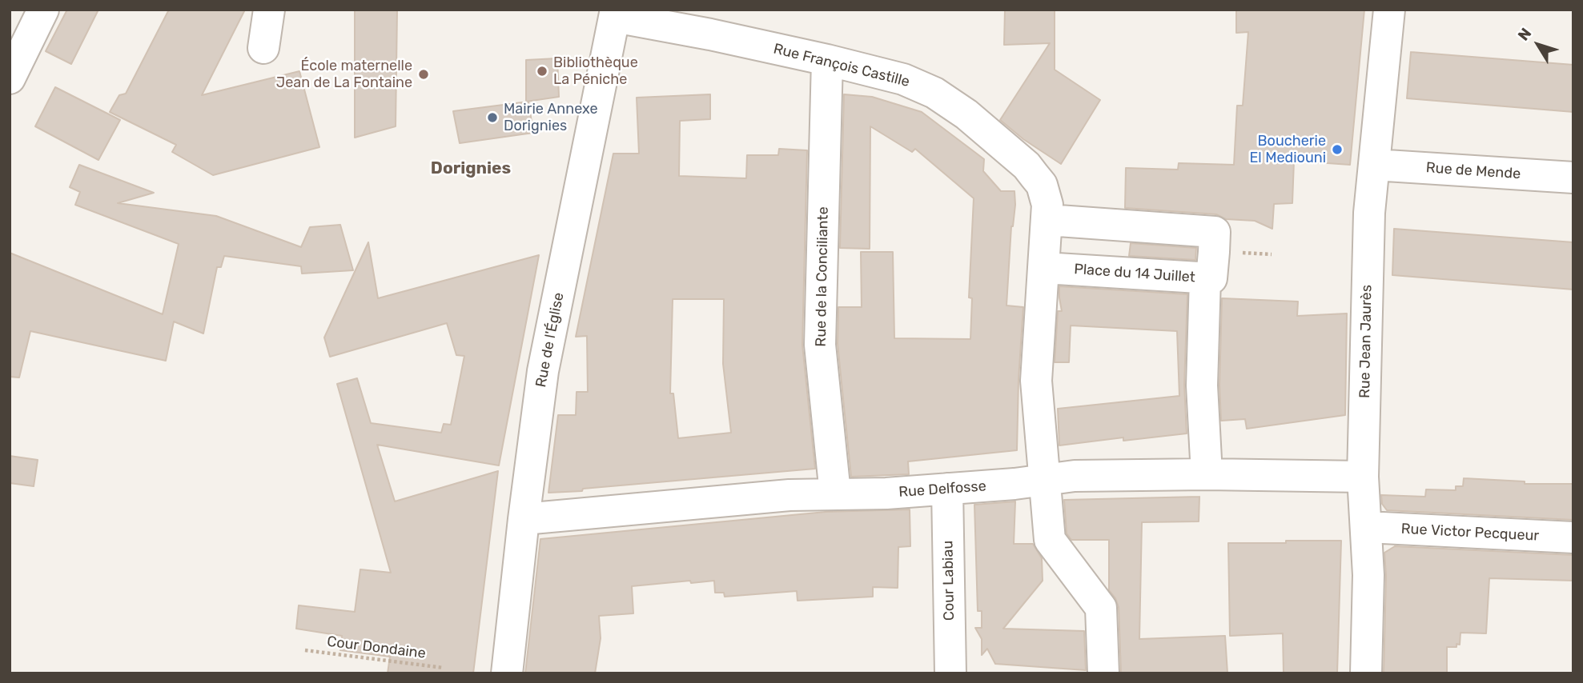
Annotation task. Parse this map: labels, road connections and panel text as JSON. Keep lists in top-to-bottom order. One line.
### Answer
{"streets":{"street":["Rue François Castille","Rue de Mende","Place du 14 Juillet","Rue de la Conciliante","Rue de l'Église","Rue Jean Jaurès","Rue Delfosse","Rue Victor Pecqueur","Cour Labiau"],"path":["Cour Dondaine"]},"crossings":[["Rue François Castille","Place du 14 Juillet"],["Rue François Castille","Rue de la Conciliante"],["Rue François Castille","Rue de l'Église"],["Rue François Castille","Rue Delfosse"],["Rue de Mende","Rue Jean Jaurès"],["Rue de la Conciliante","Rue Delfosse"],["Rue de l'Église","Rue Delfosse"],["Rue Jean Jaurès","Rue Delfosse"],["Rue Jean Jaurès","Rue Victor Pecqueur"],["Rue Delfosse","Cour Labiau"]],"districts":["Dorignies"],"places":["Bibliothèque La Péniche","École maternelle Jean de La Fontaine","Mairie Annexe Dorignies","Boucherie El Mediouni"],"north":"top left"}
